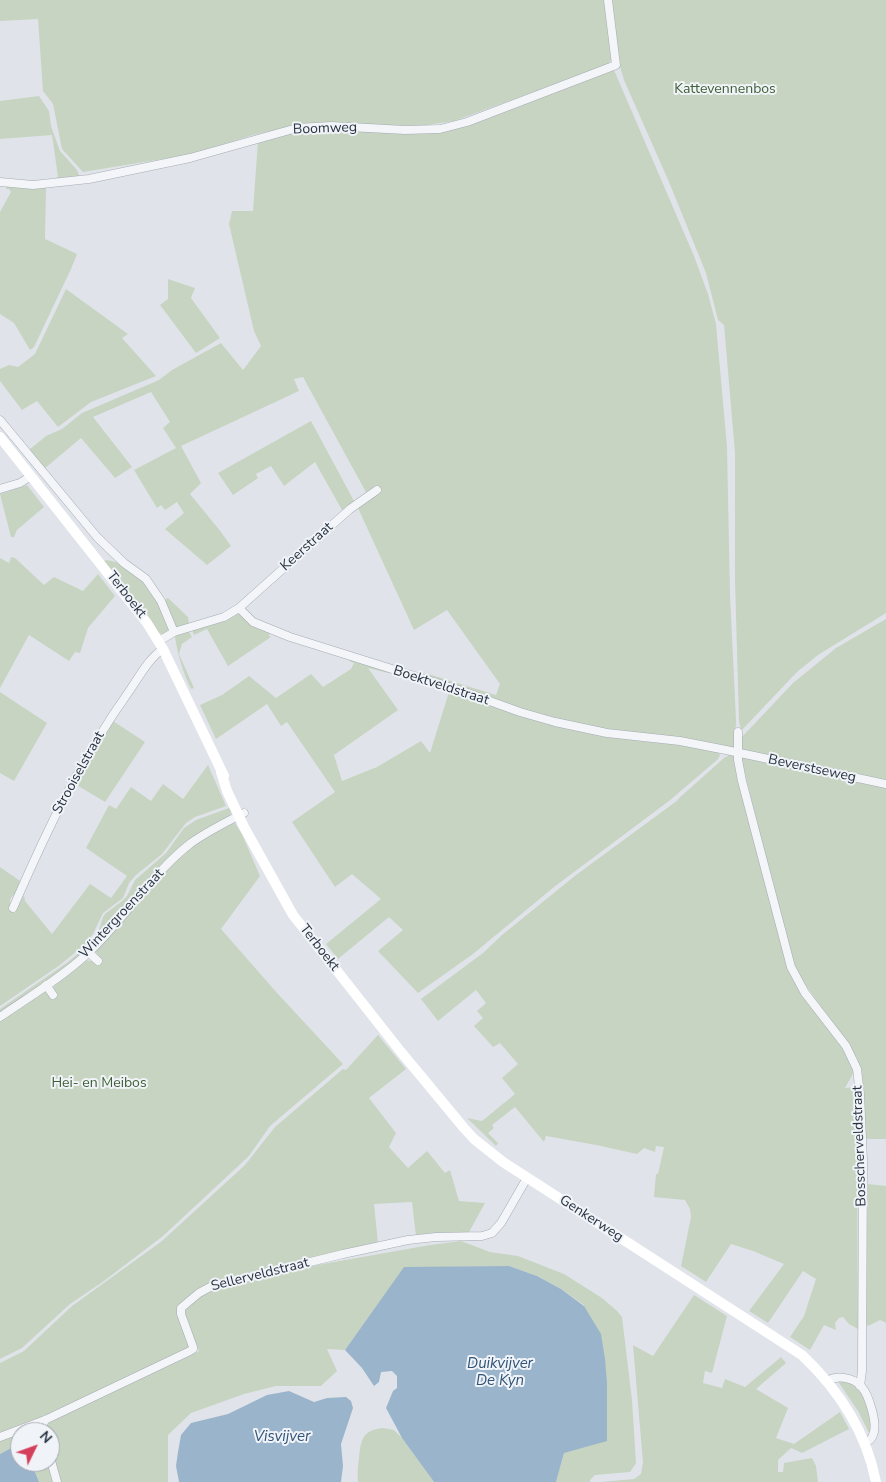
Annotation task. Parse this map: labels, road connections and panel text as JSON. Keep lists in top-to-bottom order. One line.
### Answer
{"streets":{"main road":["Terboekt","Genkerweg"],"street":["Boomweg","Keerstraat","Boektveldstraat","Beverstseweg","Strooiselstraat","Wintergroenstraat","Bosscherveldstraat","Sellerveldstraat"]},"crossings":[["Keerstraat","Boektveldstraat"],["Terboekt","Strooiselstraat"],["Terboekt","Wintergroenstraat"],["Terboekt","Genkerweg"],["Boektveldstraat","Beverstseweg"],["Boektveldstraat","Bosscherveldstraat"],["Beverstseweg","Bosscherveldstraat"],["Genkerweg","Sellerveldstraat"]],"water":["Duikvijver De Kyn","Visvijver"],"parks":["Kattevennenbos","Hei- en Meibos"],"north":"top right"}
